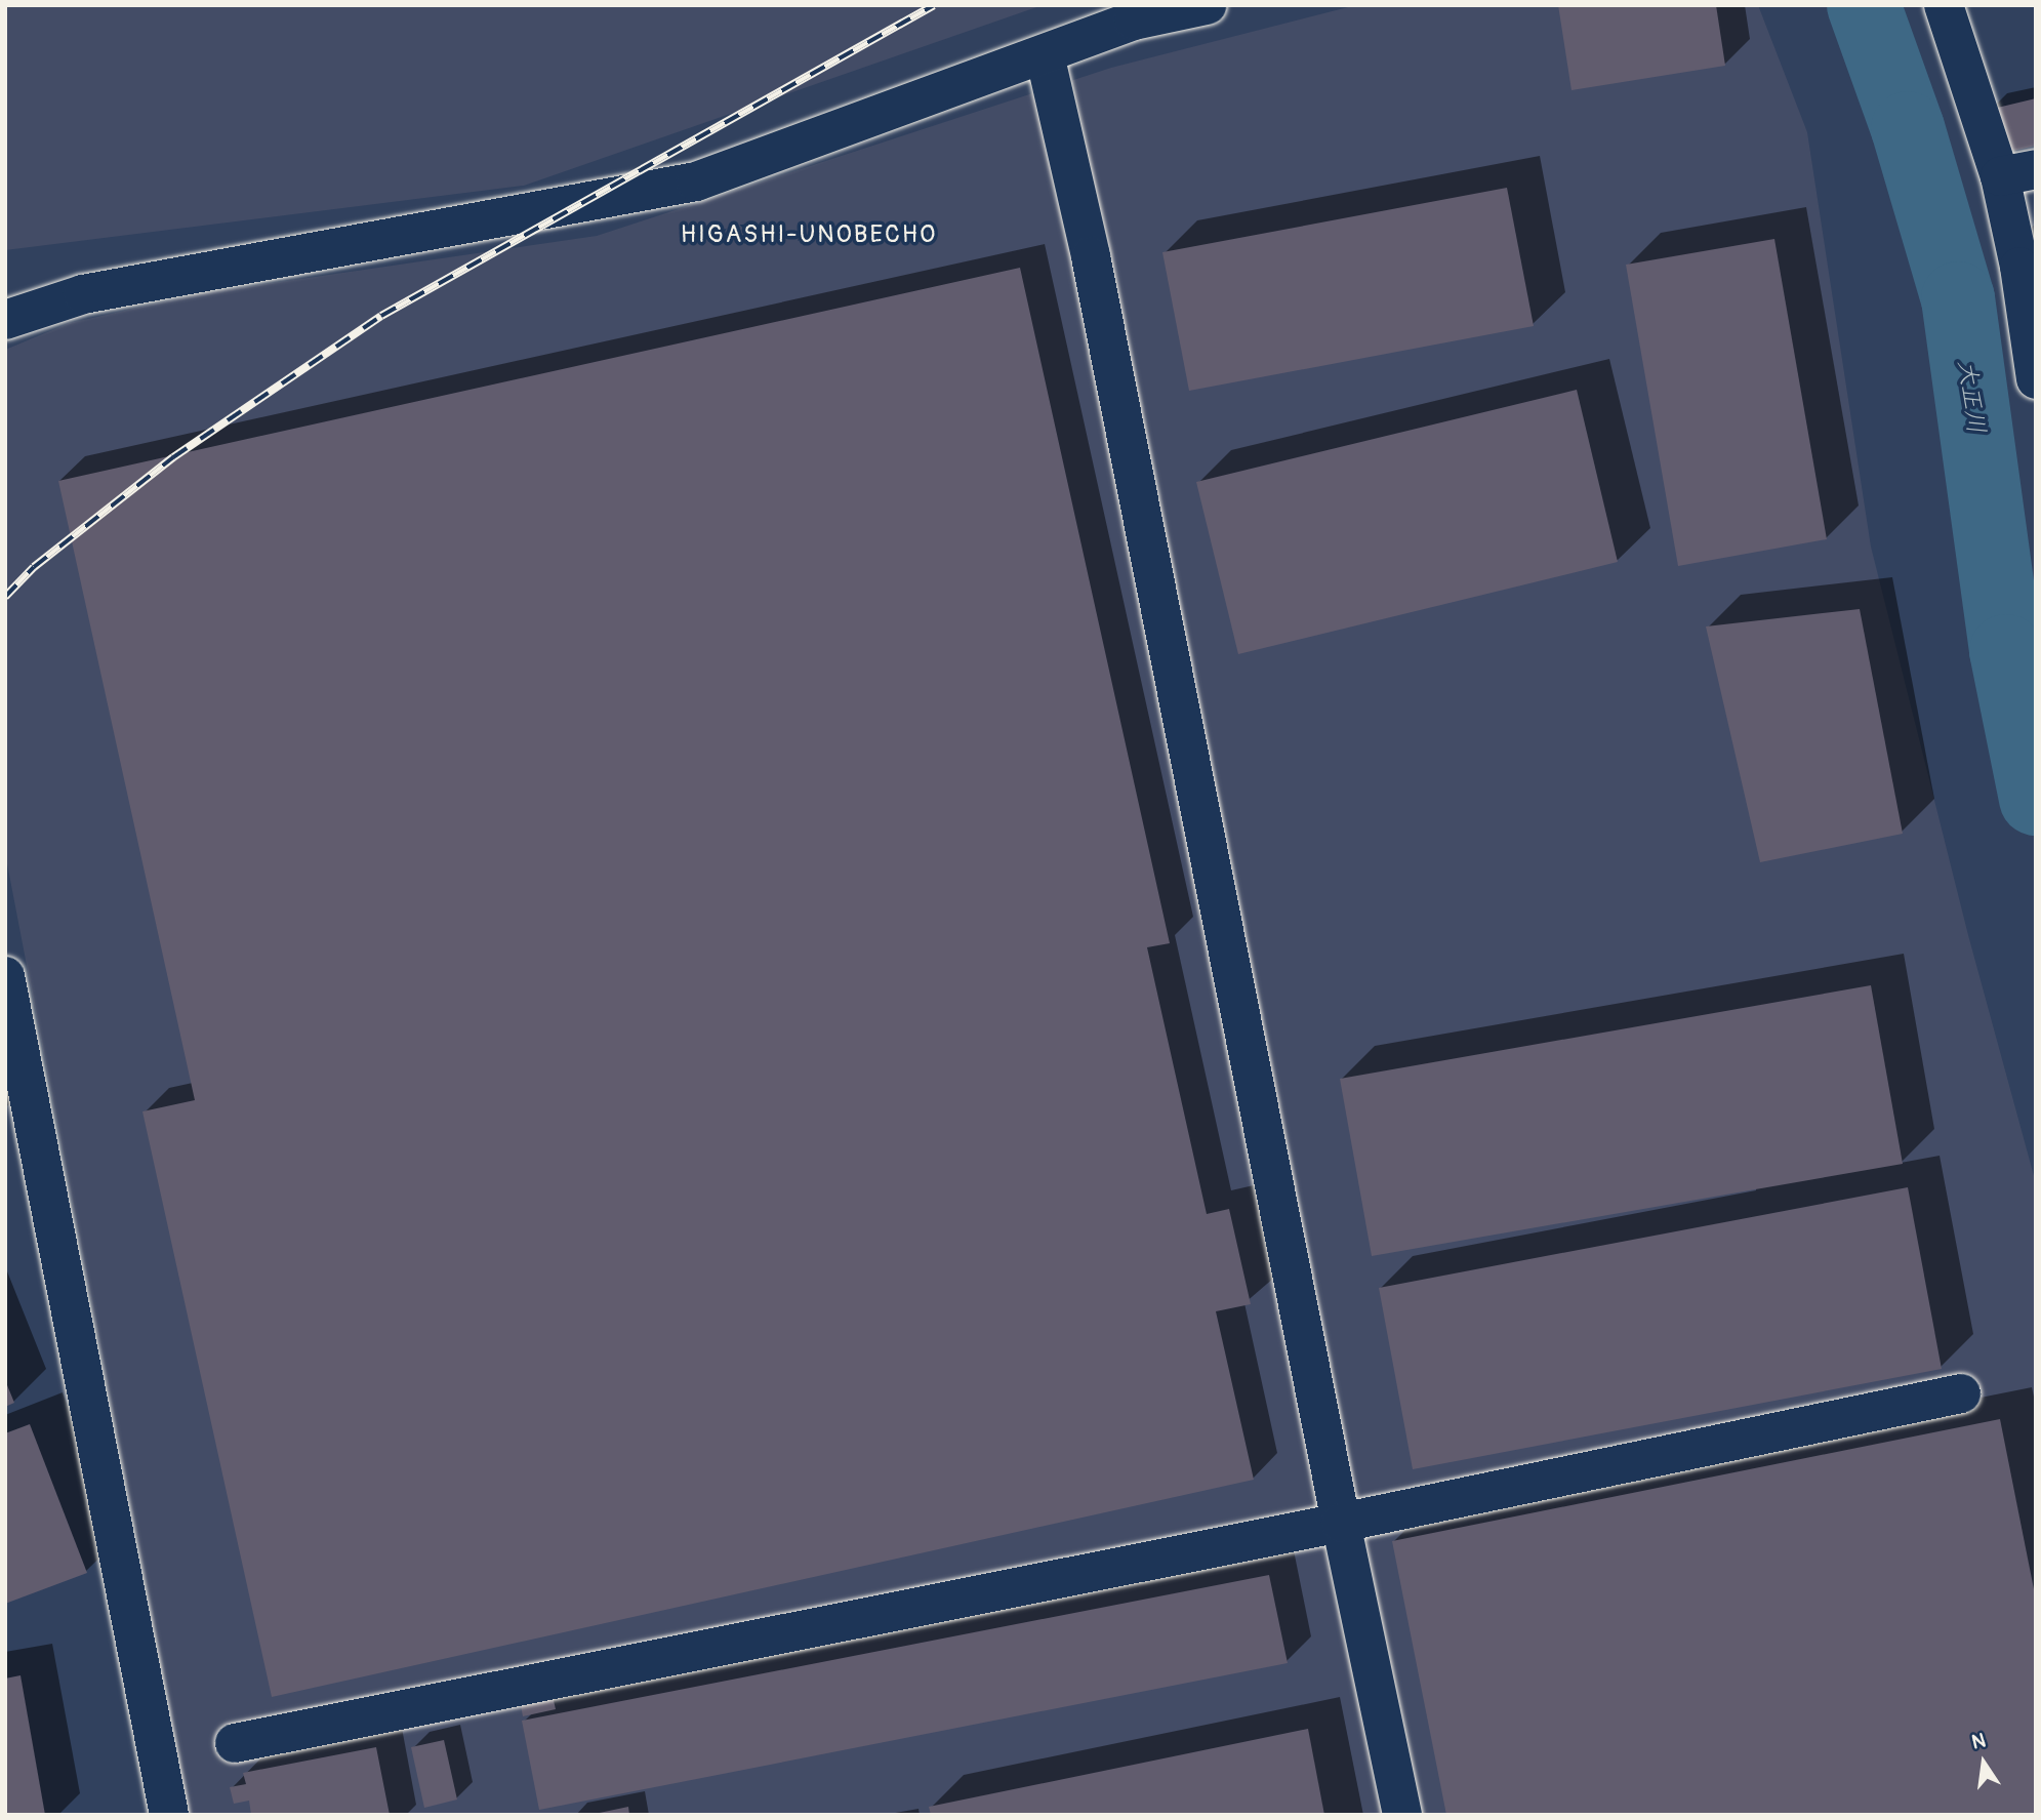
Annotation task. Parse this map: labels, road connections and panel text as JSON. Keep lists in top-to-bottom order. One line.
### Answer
{"districts":["HIGASHI-UNOBECHO"],"water":["大正川"],"north":"top"}
